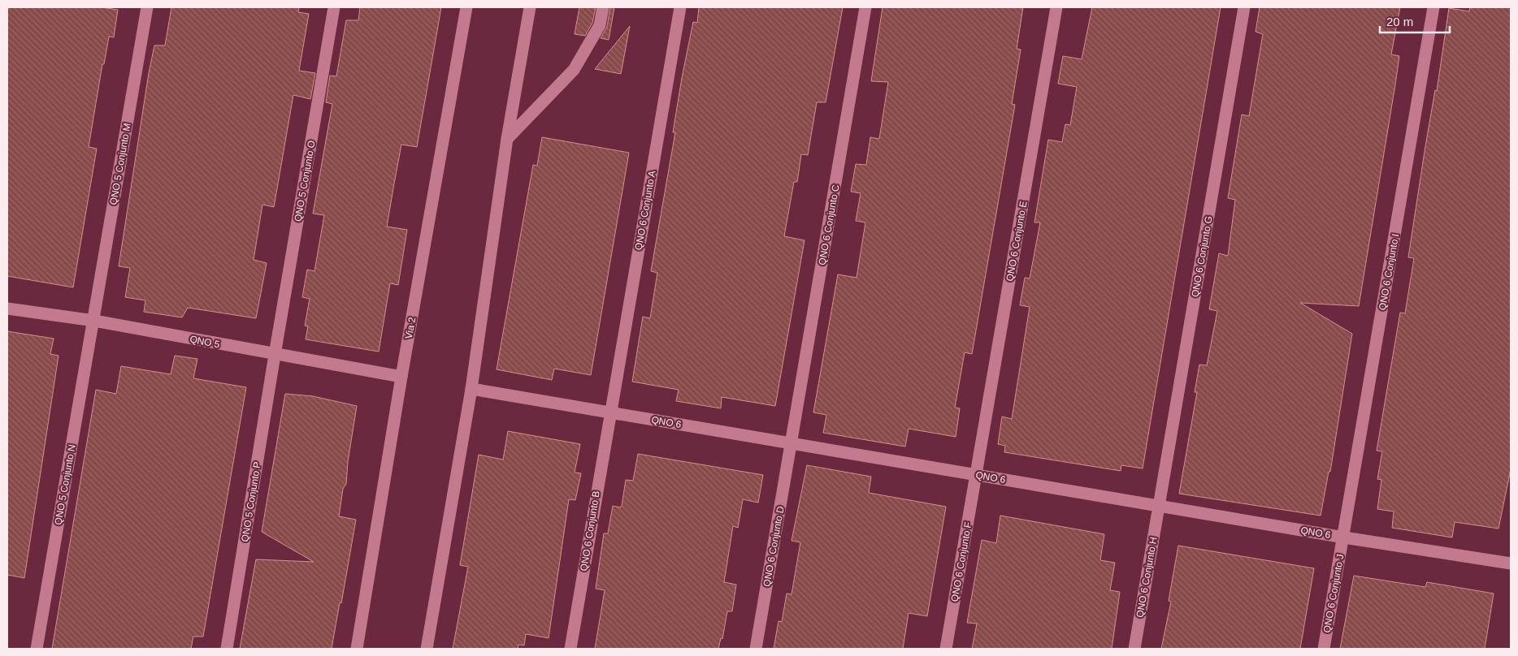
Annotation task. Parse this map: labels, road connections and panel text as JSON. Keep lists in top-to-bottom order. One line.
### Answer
{"streets":{"street":["QNO 5 Conjunto M","QNO 5 Conjunto O","QNO 6 Conjunto A","QNO 6 Conjunto C","QNO 6 Conjunto E","QNO 6 Conjunto G","QNO 6 Conjunto I","Via 2","QNO 5","QNO 6","QNO 5 Conjunto N","QNO 5 Conjunto P","QNO 6 Conjunto B","QNO 6 Conjunto D","QNO 6 Conjunto F","QNO 6 Conjunto H","QNO 6 Conjunto J"]},"crossings":[["QNO 5 Conjunto M","QNO 5"],["QNO 5 Conjunto M","QNO 5 Conjunto N"],["QNO 5 Conjunto O","QNO 5"],["QNO 5 Conjunto O","QNO 5 Conjunto P"],["QNO 6 Conjunto A","QNO 6"],["QNO 6 Conjunto A","QNO 6 Conjunto B"],["QNO 6 Conjunto C","QNO 6"],["QNO 6 Conjunto C","QNO 6 Conjunto D"],["QNO 6 Conjunto E","QNO 6"],["QNO 6 Conjunto E","QNO 6 Conjunto F"],["QNO 6 Conjunto G","QNO 6"],["QNO 6 Conjunto G","QNO 6 Conjunto H"],["QNO 6 Conjunto I","QNO 6"],["QNO 6 Conjunto I","QNO 6 Conjunto J"],["Via 2","QNO 5"],["QNO 5","QNO 5 Conjunto N"],["QNO 5","QNO 5 Conjunto P"],["QNO 6","QNO 6 Conjunto B"],["QNO 6","QNO 6 Conjunto D"],["QNO 6","QNO 6 Conjunto F"],["QNO 6","QNO 6 Conjunto H"],["QNO 6","QNO 6 Conjunto J"]],"scale_bar":"20 m"}
